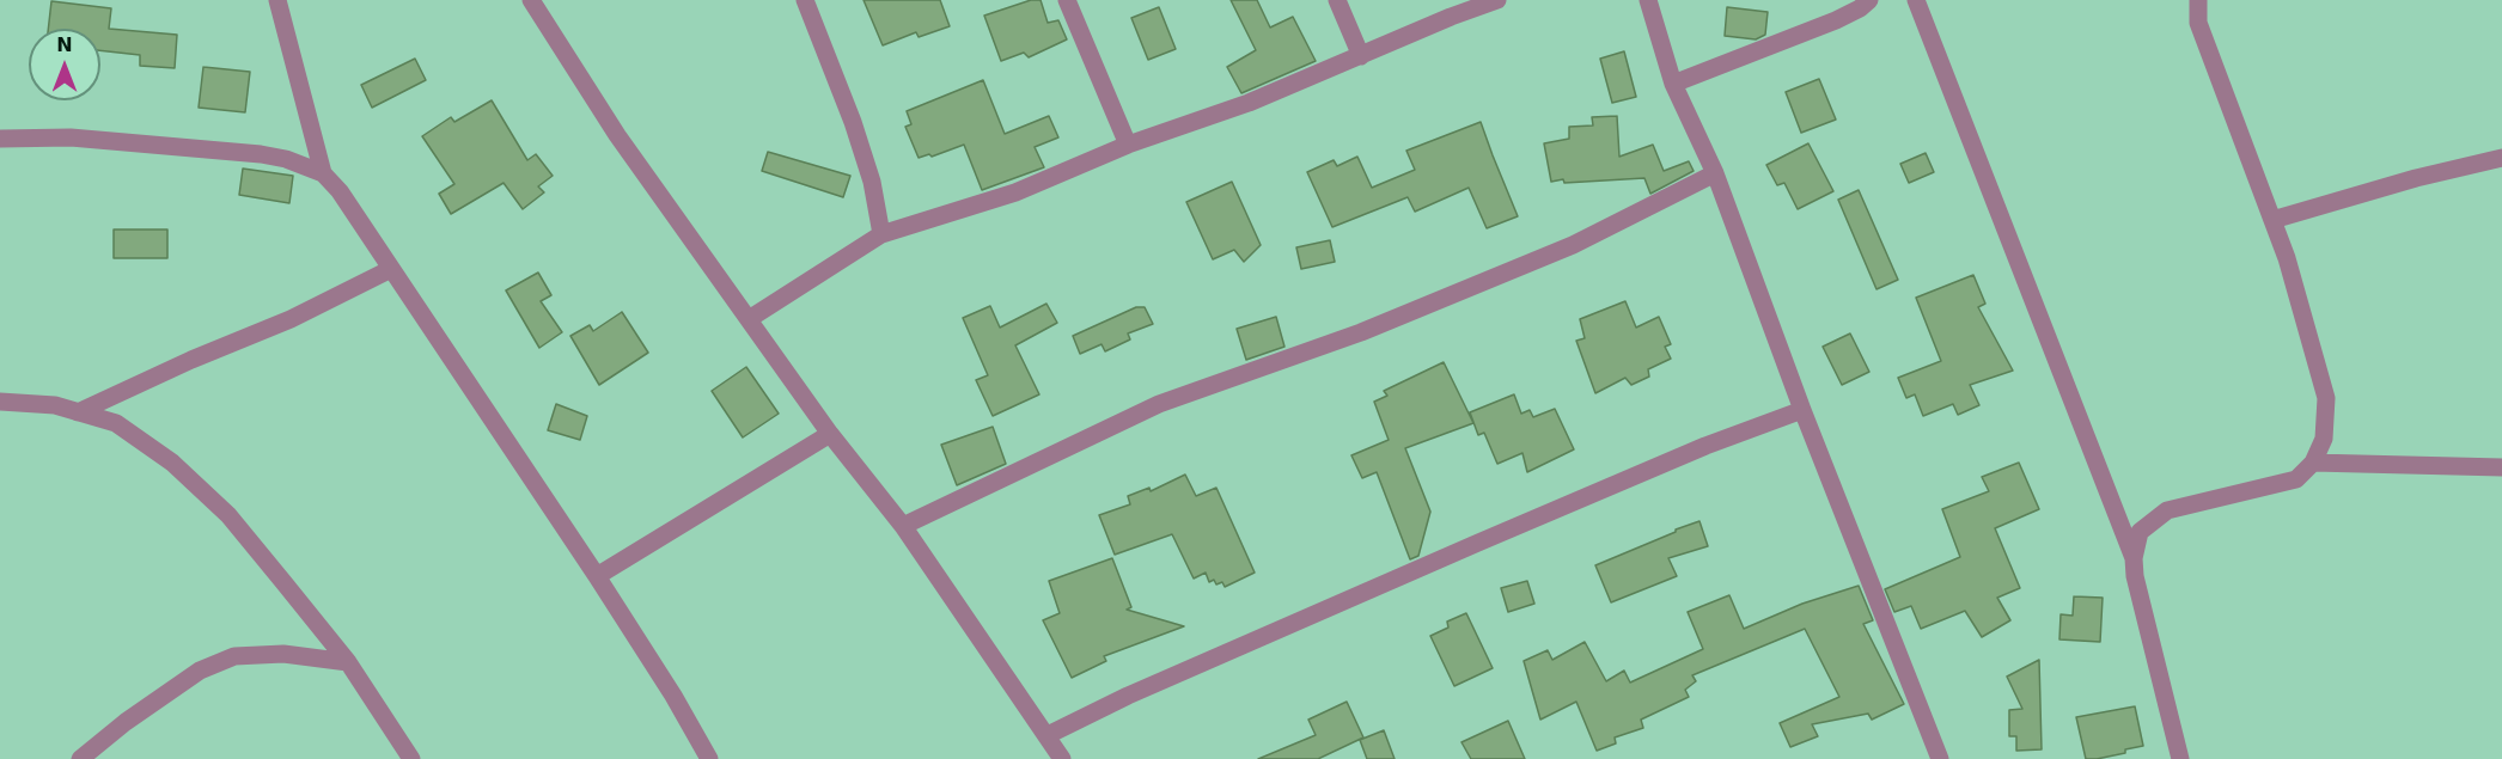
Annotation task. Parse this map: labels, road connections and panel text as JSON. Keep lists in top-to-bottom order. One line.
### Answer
{"north":"top"}
